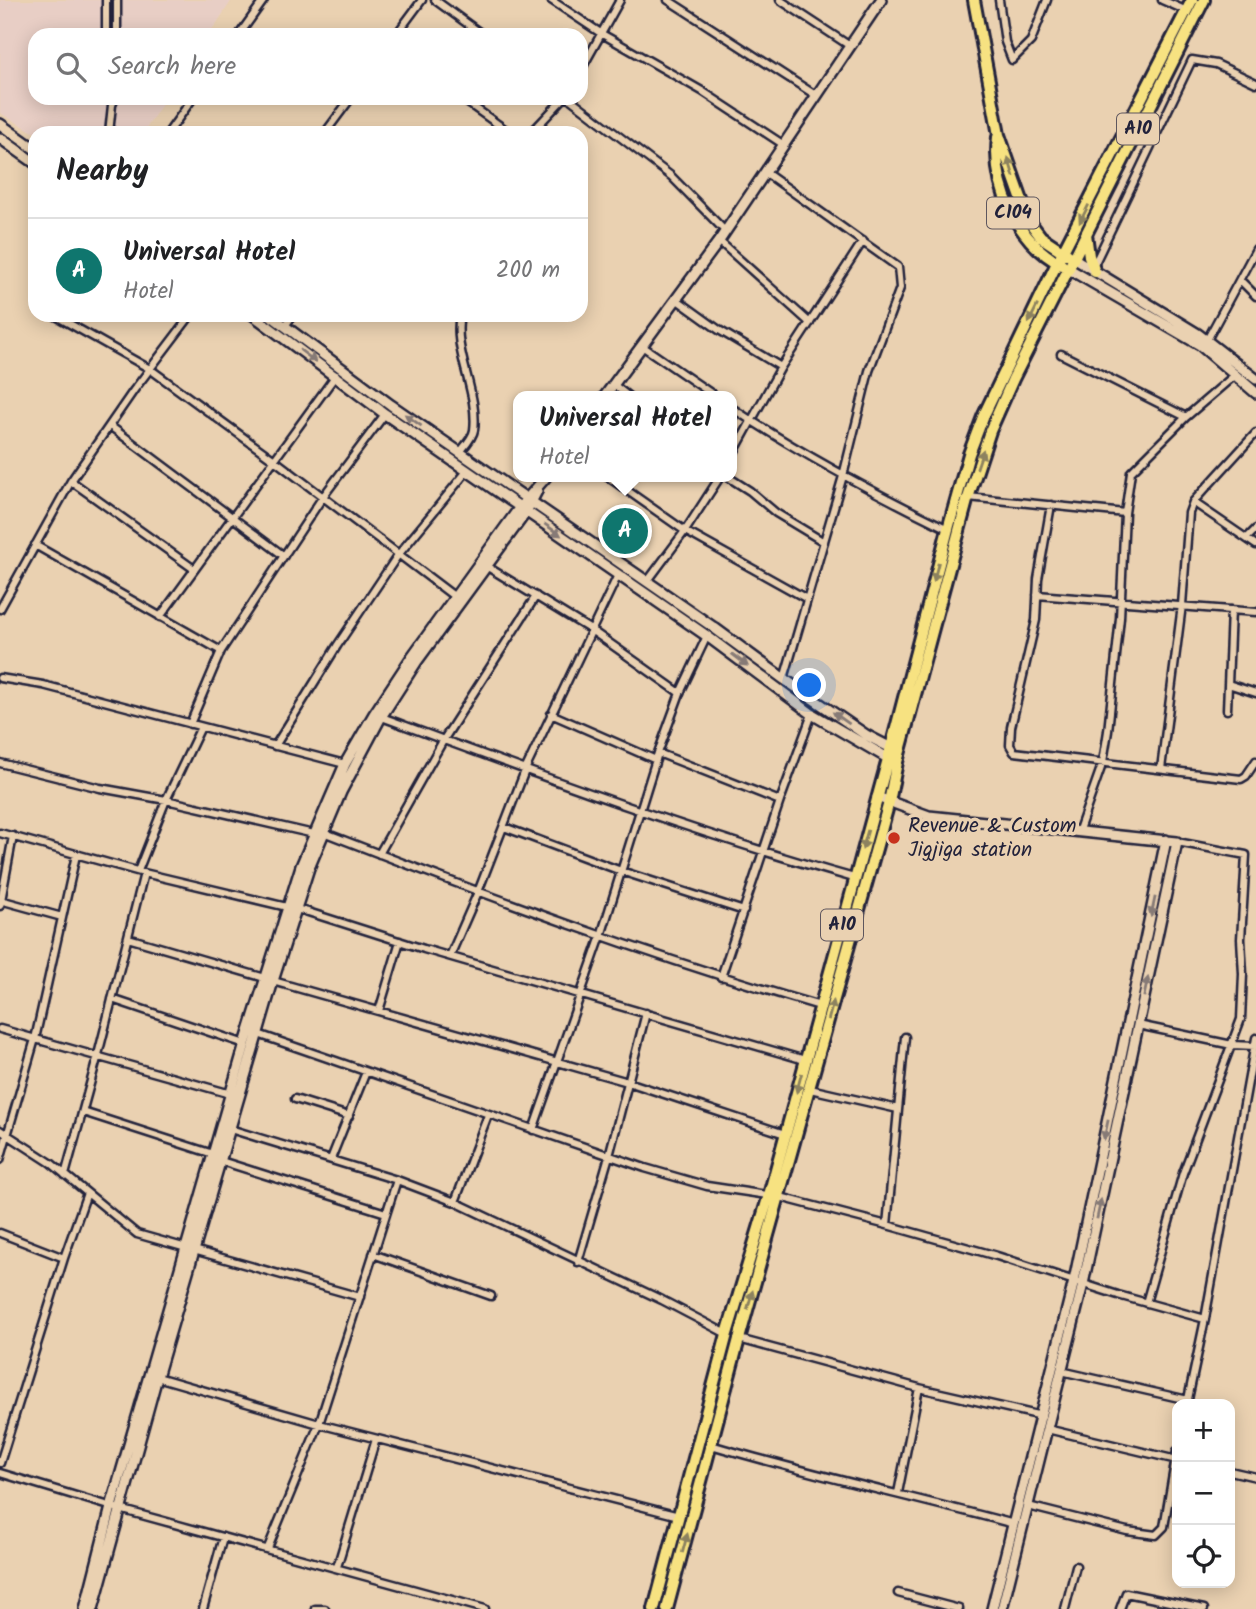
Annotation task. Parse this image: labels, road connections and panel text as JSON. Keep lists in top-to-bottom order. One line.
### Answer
{"streets":{"highway":["A10","C104"]},"crossings":[["A10","C104"]],"places":["Revenue & Custom Jigjiga station"],"page":{"search":"Search here","heading":"Nearby","list":[{"mark":"A","name":"Universal Hotel","note":"Hotel","value":"200 m"}],"popup":["Universal Hotel","Hotel"],"pins":"A","map_buttons":["+","−"]}}
